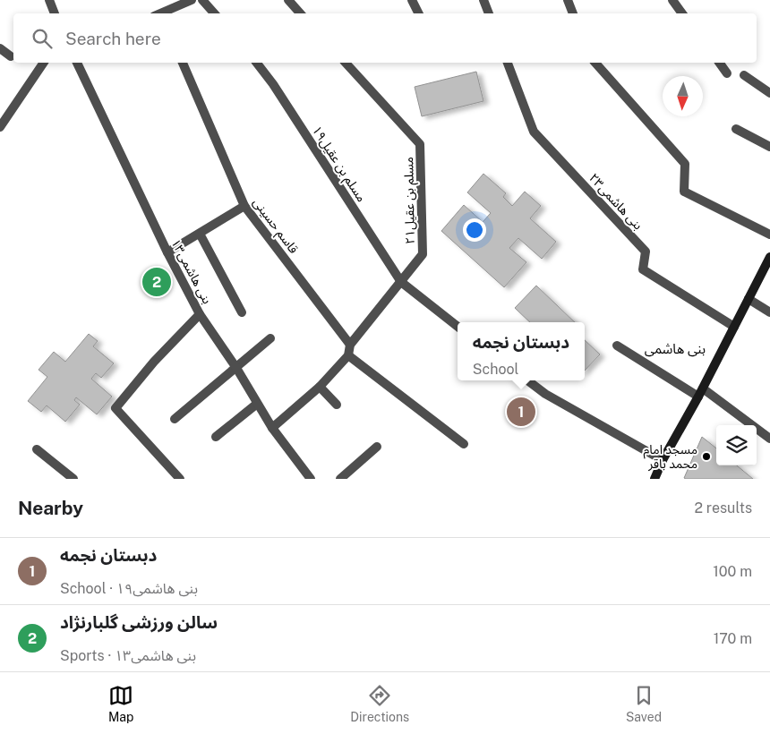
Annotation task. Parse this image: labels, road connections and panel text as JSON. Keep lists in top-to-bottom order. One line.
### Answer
{"streets":{"street":["مسلم بن عقیل۱۹","مسلم بن عقیل۲۱","بنی هاشمی۲۳","قاسم حسینی","بنی هاشمی۱۳"]},"crossings":[["مسلم بن عقیل۱۹","مسلم بن عقیل۲۱"],["مسلم بن عقیل۲۱","قاسم حسینی"]],"districts":["بنی هاشمی"],"places":["مسجد امام محمد باقر"],"north":"bottom","page":{"search":"Search here","pins":["2","1"],"popup":["دبستان نجمه","School"],"heading":["Nearby","2 results"],"list":[{"mark":"1","name":"دبستان نجمه","note":"School · بنی هاشمی۱۹","value":"100 m"},{"mark":"2","name":"سالن ورزشی گلبارنژاد","note":"Sports · بنی هاشمی۱۳","value":"170 m"}],"nav":["Map","Directions","Saved"]}}
